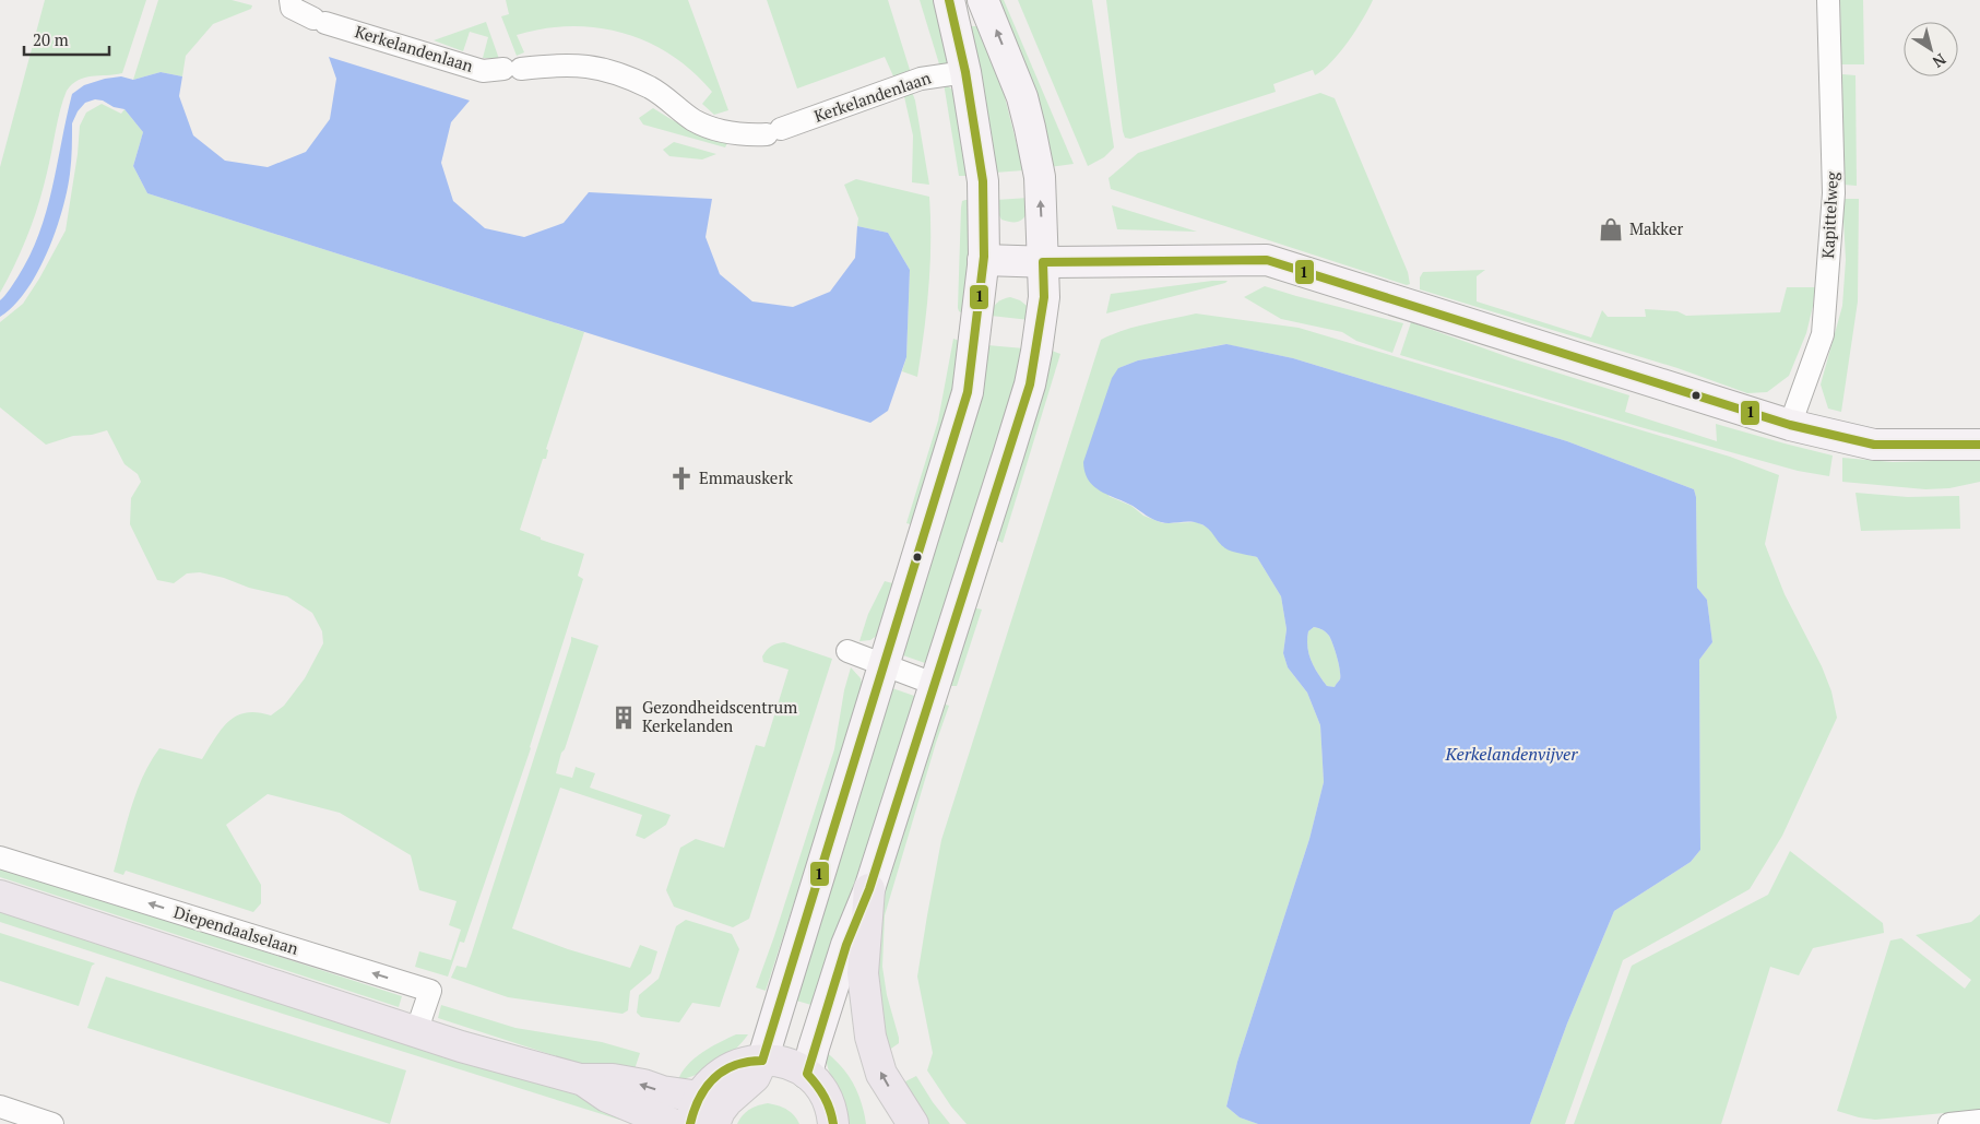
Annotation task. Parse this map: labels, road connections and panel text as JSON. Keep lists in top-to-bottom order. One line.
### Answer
{"streets":{"street":["Kerkelandenlaan","Kapittelweg","Diependaalselaan"]},"one_way":["Diependaalselaan"],"water":["Kerkelandenvijver"],"places":{"shop":["Makker"],"church":["Emmauskerk"],"building":["Gezondheidscentrum Kerkelanden"]},"lines":["transit line 1"],"scale_bar":"20 m","north":"bottom right"}
